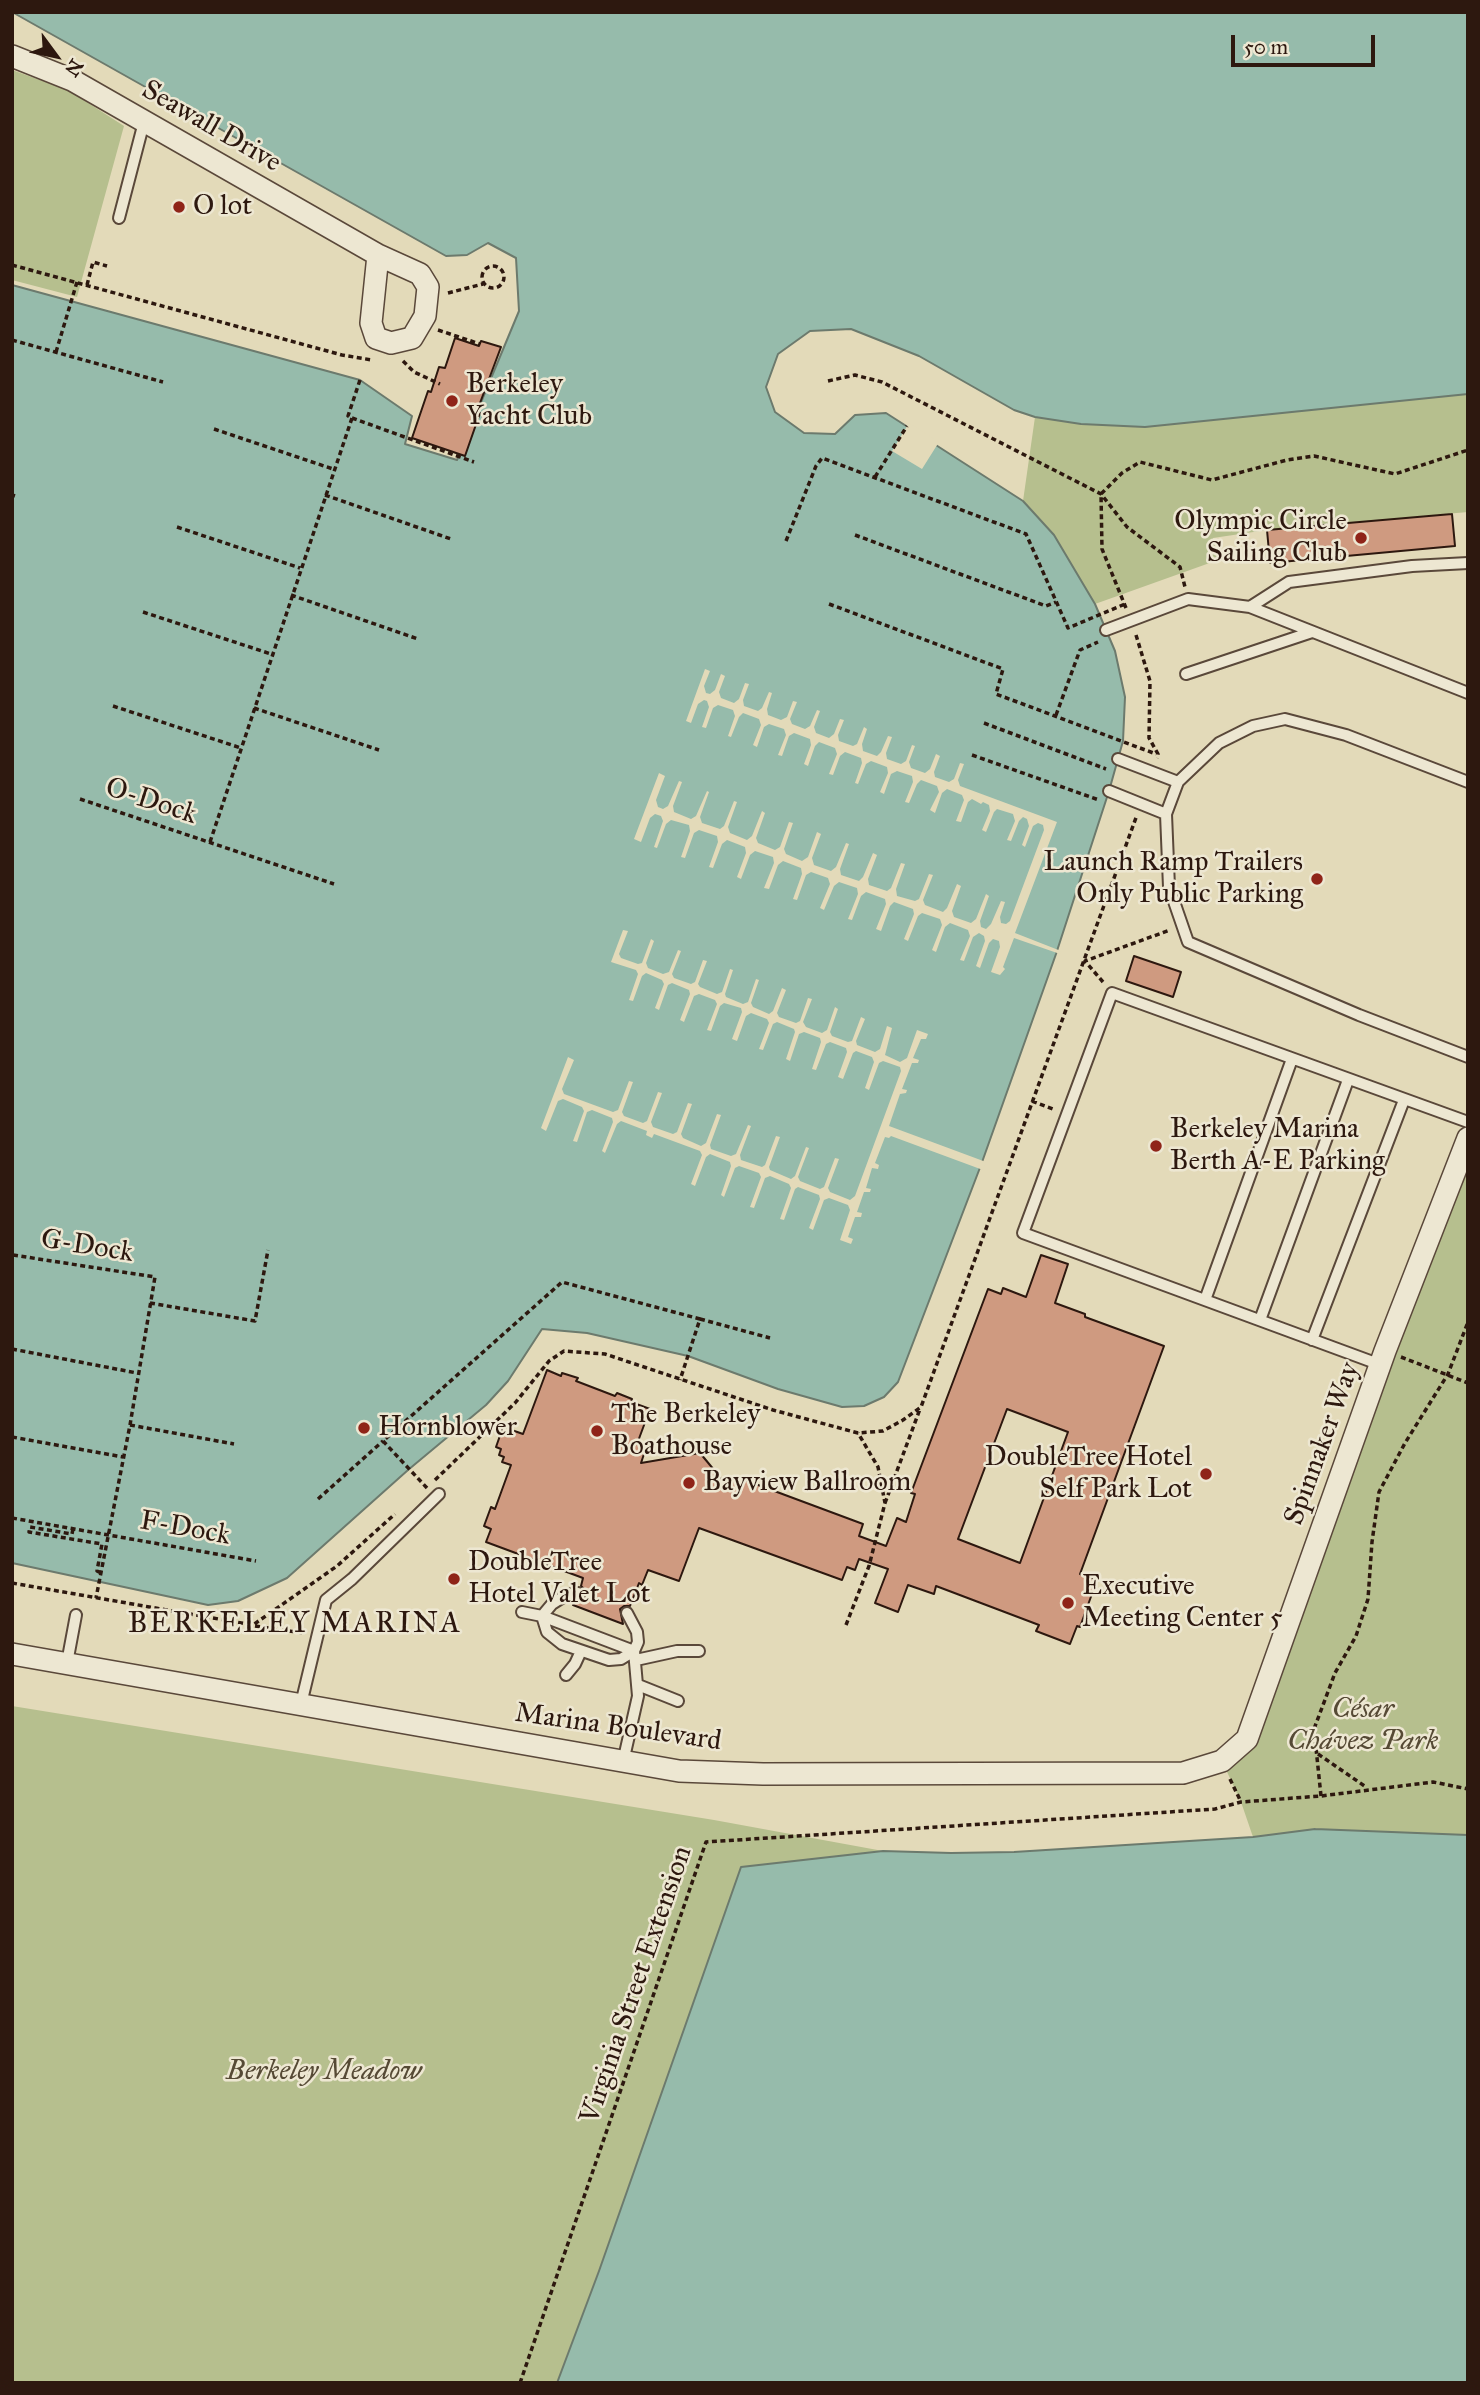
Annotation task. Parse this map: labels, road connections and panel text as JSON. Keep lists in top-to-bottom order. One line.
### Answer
{"streets":{"street":["Seawall Drive","Spinnaker Way","Marina Boulevard"],"path":["O-Dock","G-Dock","F-Dock","Virginia Street Extension"]},"crossings":[["Spinnaker Way","Marina Boulevard"]],"districts":["BERKELEY MARINA"],"parks":["César Chávez Park","Berkeley Meadow"],"places":["O lot","Berkeley Yacht Club","Olympic Circle Sailing Club","Launch Ramp Trailers Only Public Parking","Berkeley Marina Berth A-E Parking","Hornblower","The Berkeley Boathouse","DoubleTree Hotel Self Park Lot","Bayview Ballroom","DoubleTree Hotel Valet Lot","Executive Meeting Center 5"],"scale_bar":"50 m","north":"bottom right"}
